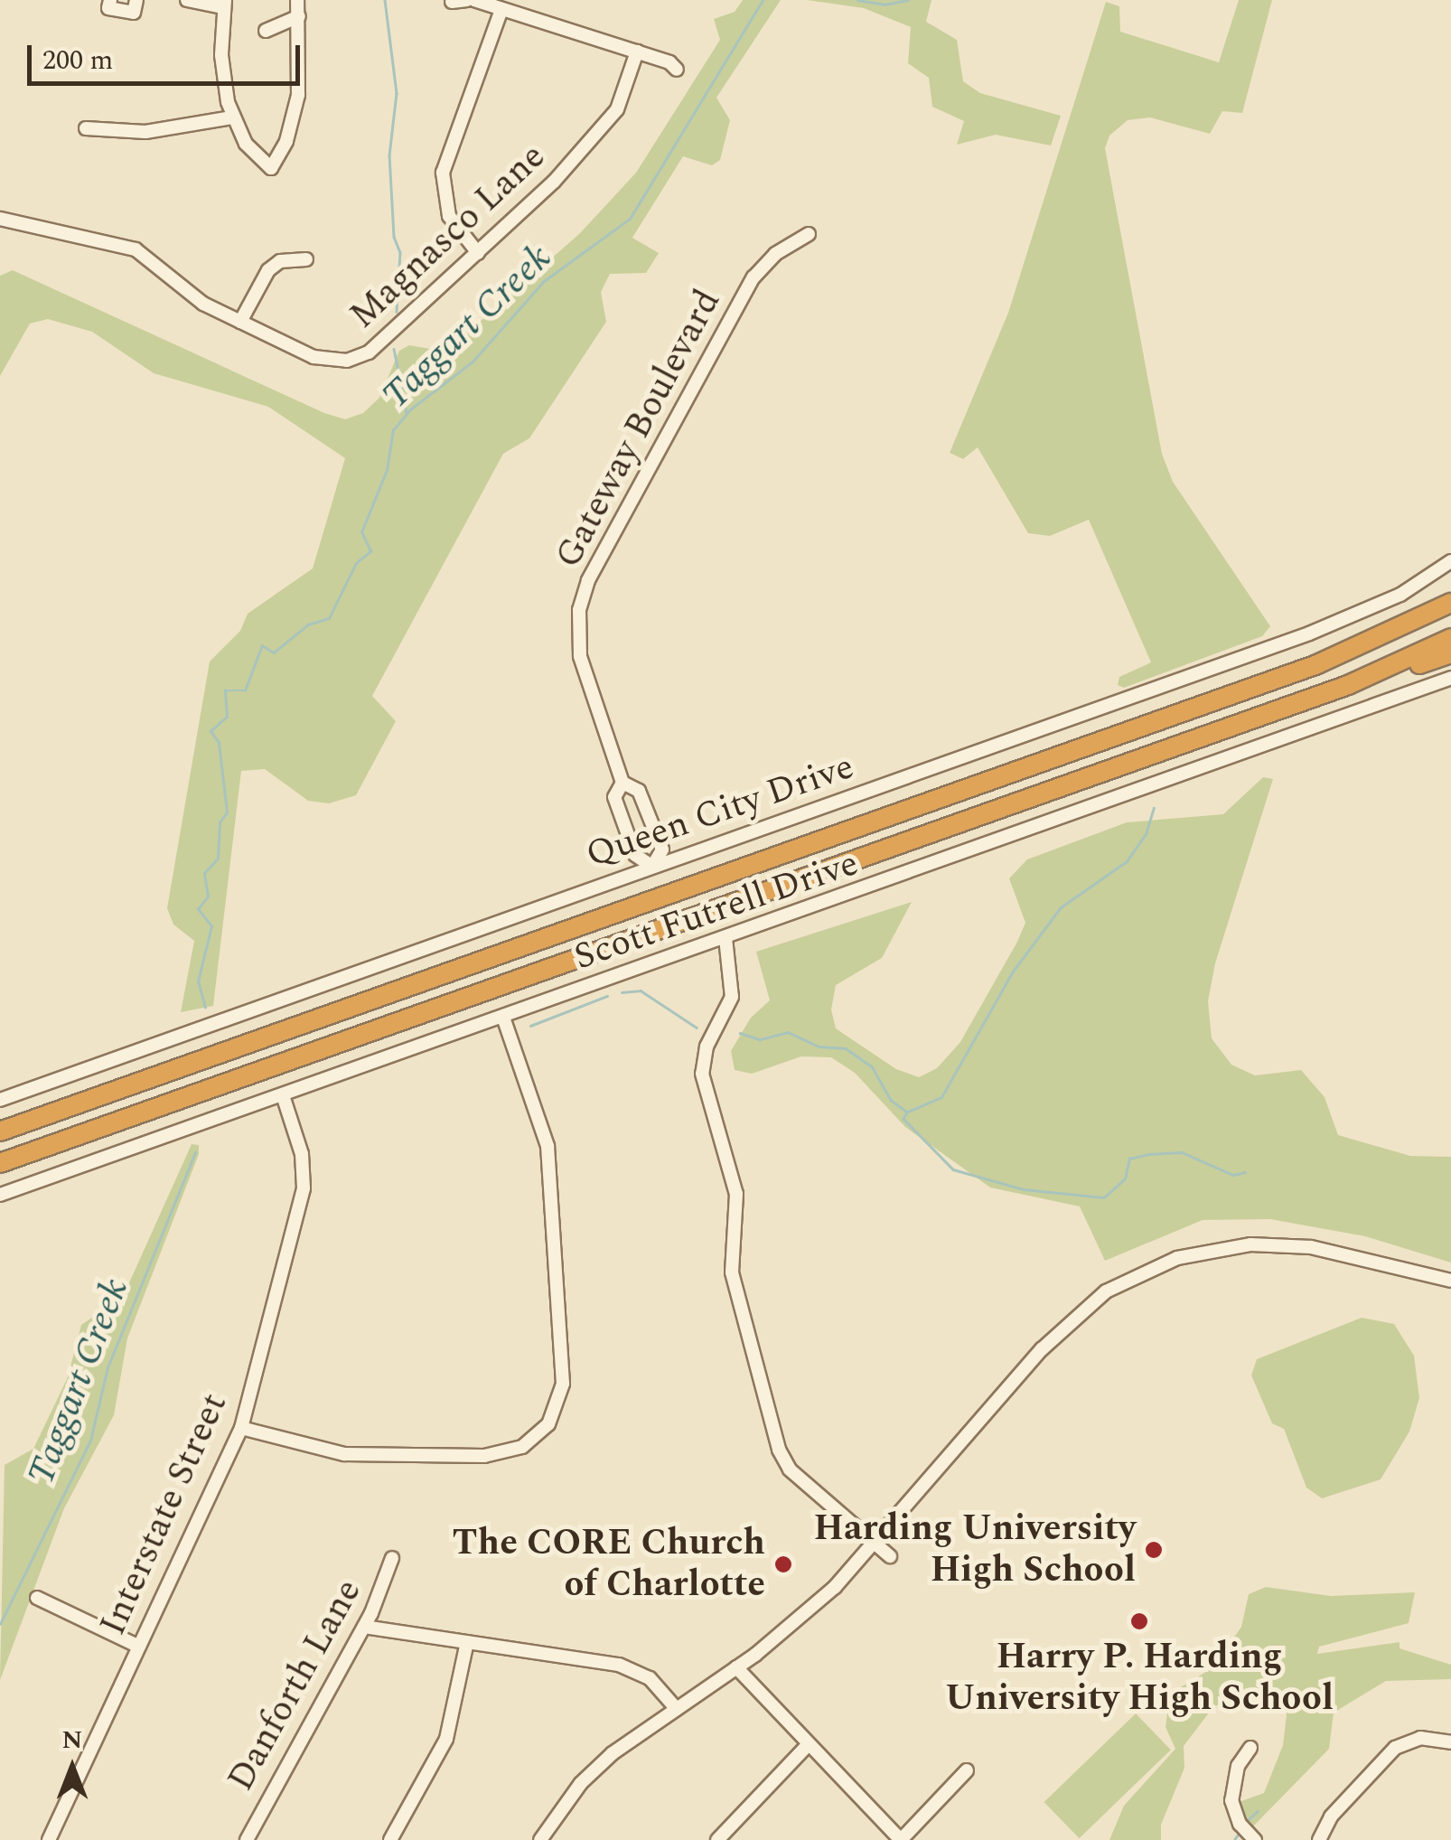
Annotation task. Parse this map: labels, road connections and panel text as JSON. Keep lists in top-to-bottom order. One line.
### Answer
{"streets":{"street":["Magnasco Lane","Gateway Boulevard","Queen City Drive","Scott Futrell Drive","Interstate Street","Danforth Lane"]},"crossings":[["Gateway Boulevard","Queen City Drive"],["Scott Futrell Drive","Interstate Street"]],"water":["Taggart Creek"],"places":["Harding University High School","The CORE Church of Charlotte","Harry P. Harding University High School"],"scale_bar":"200 m","north":"top"}
